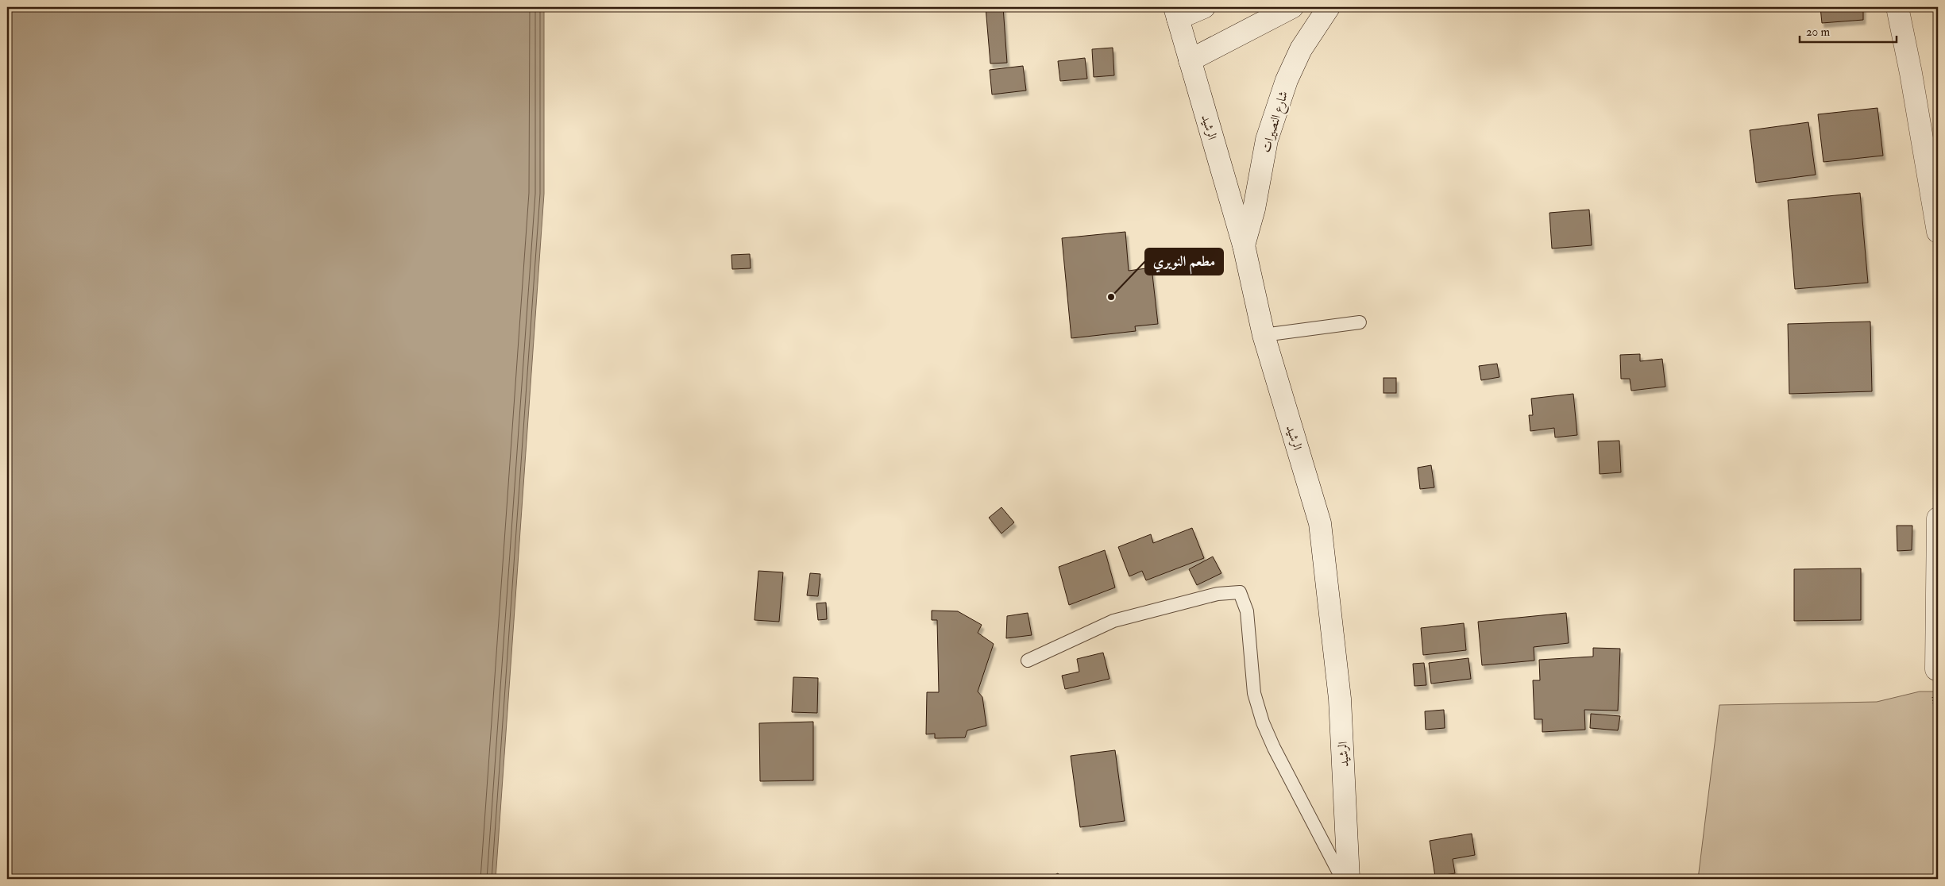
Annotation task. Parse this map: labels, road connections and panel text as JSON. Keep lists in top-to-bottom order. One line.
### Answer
{"streets":{"main road":["شارع النصيرات","الرشيد"]},"crossings":[["شارع النصيرات","الرشيد"]],"places":["مطعم النويري"],"scale_bar":"20 m"}
